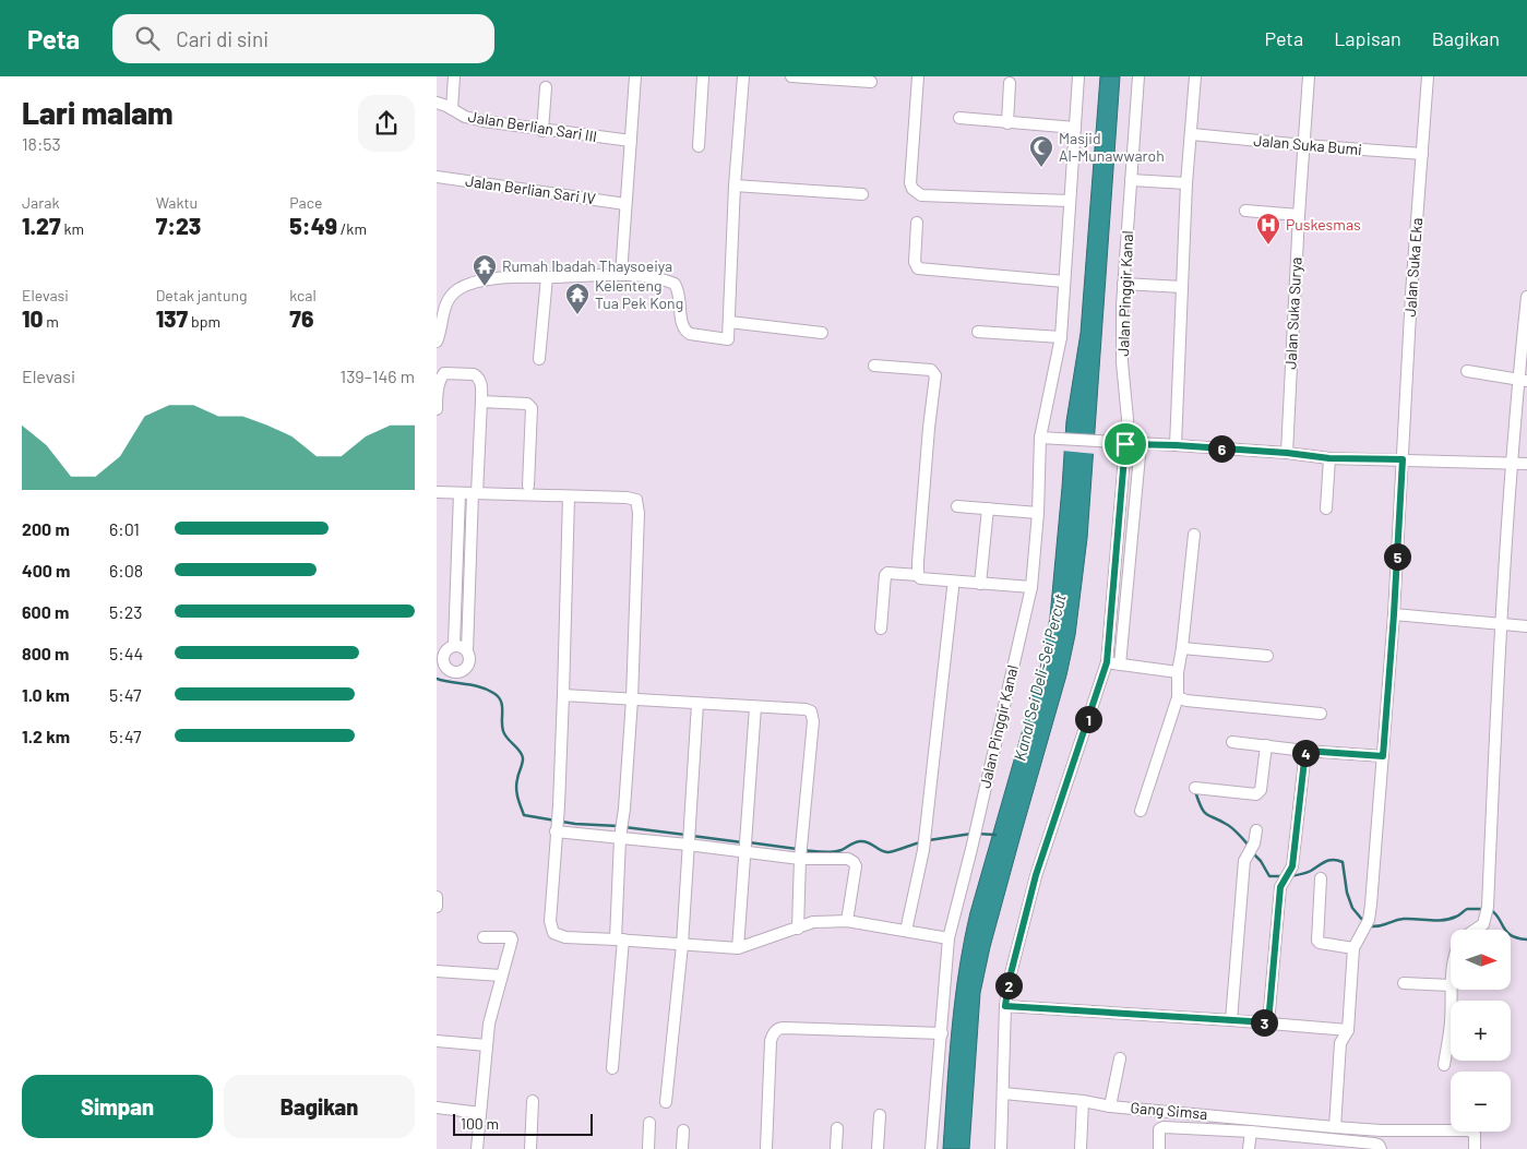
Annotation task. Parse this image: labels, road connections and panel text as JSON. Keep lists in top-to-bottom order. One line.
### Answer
{"streets":{"street":["Jalan Berlian Sari III","Jalan Suka Bumi","Jalan Berlian Sari IV","Jalan Suka Eka","Jalan Pinggir Kanal","Jalan Suka Surya","Gang Simsa"]},"crossings":[["Jalan Suka Bumi","Jalan Suka Eka"],["Jalan Suka Bumi","Jalan Suka Surya"],["Jalan Pinggir Kanal","Gang Simsa"]],"water":["Kanal Sei Deli–Sei Percut"],"places":{"mosque":["Masjid Al-Munawwaroh"],"hospital":["Puskesmas"],"temple":["Rumah Ibadah Thaysoeiya","Kelenteng Tua Pek Kong"]},"scale_bar":"100 m","north":"right","page":{"header":"Peta","search":"Cari di sini","nav":["Peta","Lapisan","Bagikan"],"heading":["Lari malam","18:53"],"stats":[["Jarak","1.27 km"],["Waktu","7:23"],["Pace","5:49 /km"],["Elevasi","10 m"],["Detak jantung","137 bpm"],["kcal","76"]],"chart":["Elevasi","139–146 m"],"pins":["6","5","1","4","2","3"],"list":[{"name":"200 m","note":"6:01"},{"name":"400 m","note":"6:08"},{"name":"600 m","note":"5:23"},{"name":"800 m","note":"5:44"},{"name":"1.0 km","note":"5:47"},{"name":"1.2 km","note":"5:47"}],"map_buttons":["+","−"],"buttons":["Simpan","Bagikan"],"scale":"100 m"}}
